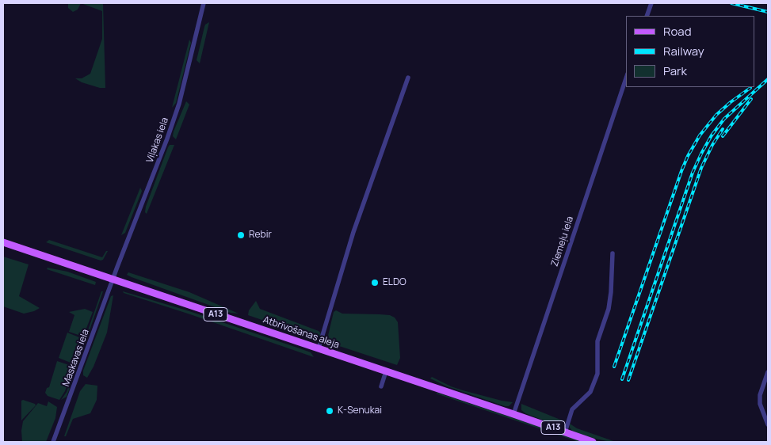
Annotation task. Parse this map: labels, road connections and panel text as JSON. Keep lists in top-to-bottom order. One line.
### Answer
{"streets":{"main road":["A13","Atbrīvošanas aleja"],"street":["Viļakas iela","Ziemeļu iela","Maskavas iela"]},"crossings":[["Viļakas iela","Atbrīvošanas aleja"],["Viļakas iela","Maskavas iela"],["Ziemeļu iela","Atbrīvošanas aleja"],["Atbrīvošanas aleja","Maskavas iela"]],"places":["Rebir","ELDO","K-Senukai"],"legend":["Road","Railway","Park"]}
